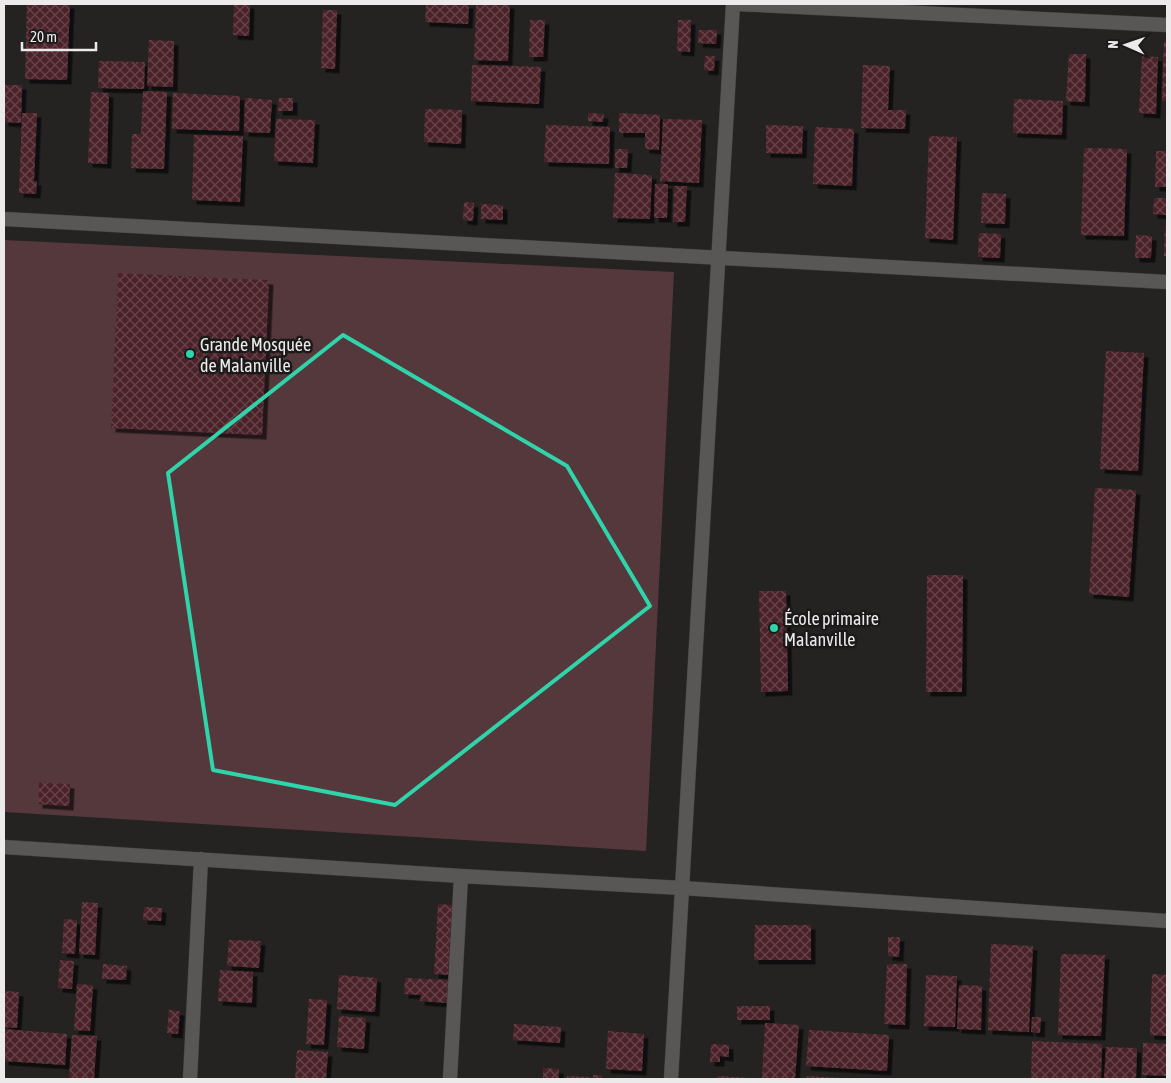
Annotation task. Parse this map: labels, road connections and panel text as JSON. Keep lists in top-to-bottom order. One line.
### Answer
{"places":["Grande Mosquée de Malanville","École primaire Malanville"],"scale_bar":"20 m","north":"left"}
